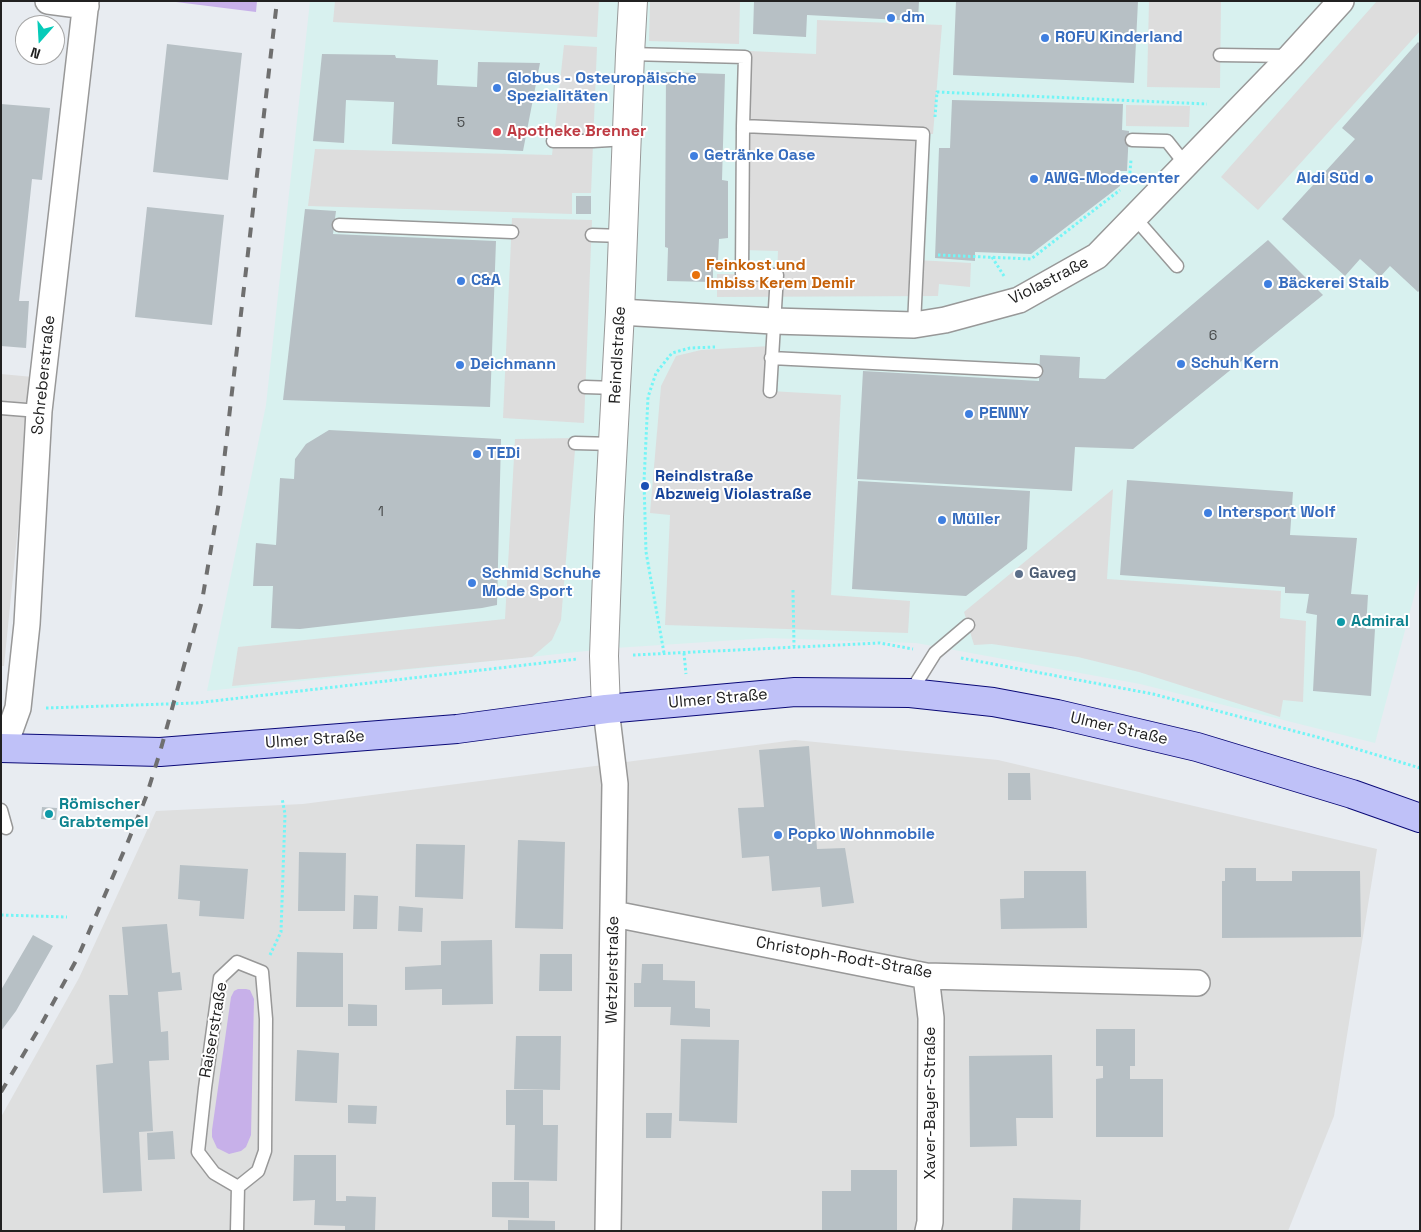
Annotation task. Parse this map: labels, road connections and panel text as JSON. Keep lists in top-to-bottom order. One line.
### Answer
{"streets":{"main road":["Ulmer Straße"],"street":["Violastraße","Reindlstraße","Schreberstraße","Christoph-Rodt-Straße","Wetzlerstraße","Xaver-Bayer-Straße"],"lane":["Raiserstraße"]},"crossings":[["Violastraße","Reindlstraße"],["Reindlstraße","Ulmer Straße"],["Reindlstraße","Wetzlerstraße"],["Schreberstraße","Ulmer Straße"],["Ulmer Straße","Wetzlerstraße"],["Christoph-Rodt-Straße","Wetzlerstraße"],["Christoph-Rodt-Straße","Xaver-Bayer-Straße"]],"places":["dm","ROFU Kinderland","Globus - Osteuropäische Spezialitäten","Apotheke Brenner","Getränke Oase","AWG-Modecenter","Aldi Süd","Feinkost und Imbiss Kerem Demir","C&A","Bäckerei Staib","Schuh Kern","Deichmann","PENNY","TEDi","Reindlstraße Abzweig Violastraße","Intersport Wolf","Müller","Gaveg","Schmid Schuhe Mode Sport","Admiral","Römischer Grabtempel","Popko Wohnmobile"],"house_numbers":["5","6","1"],"north":"bottom"}
